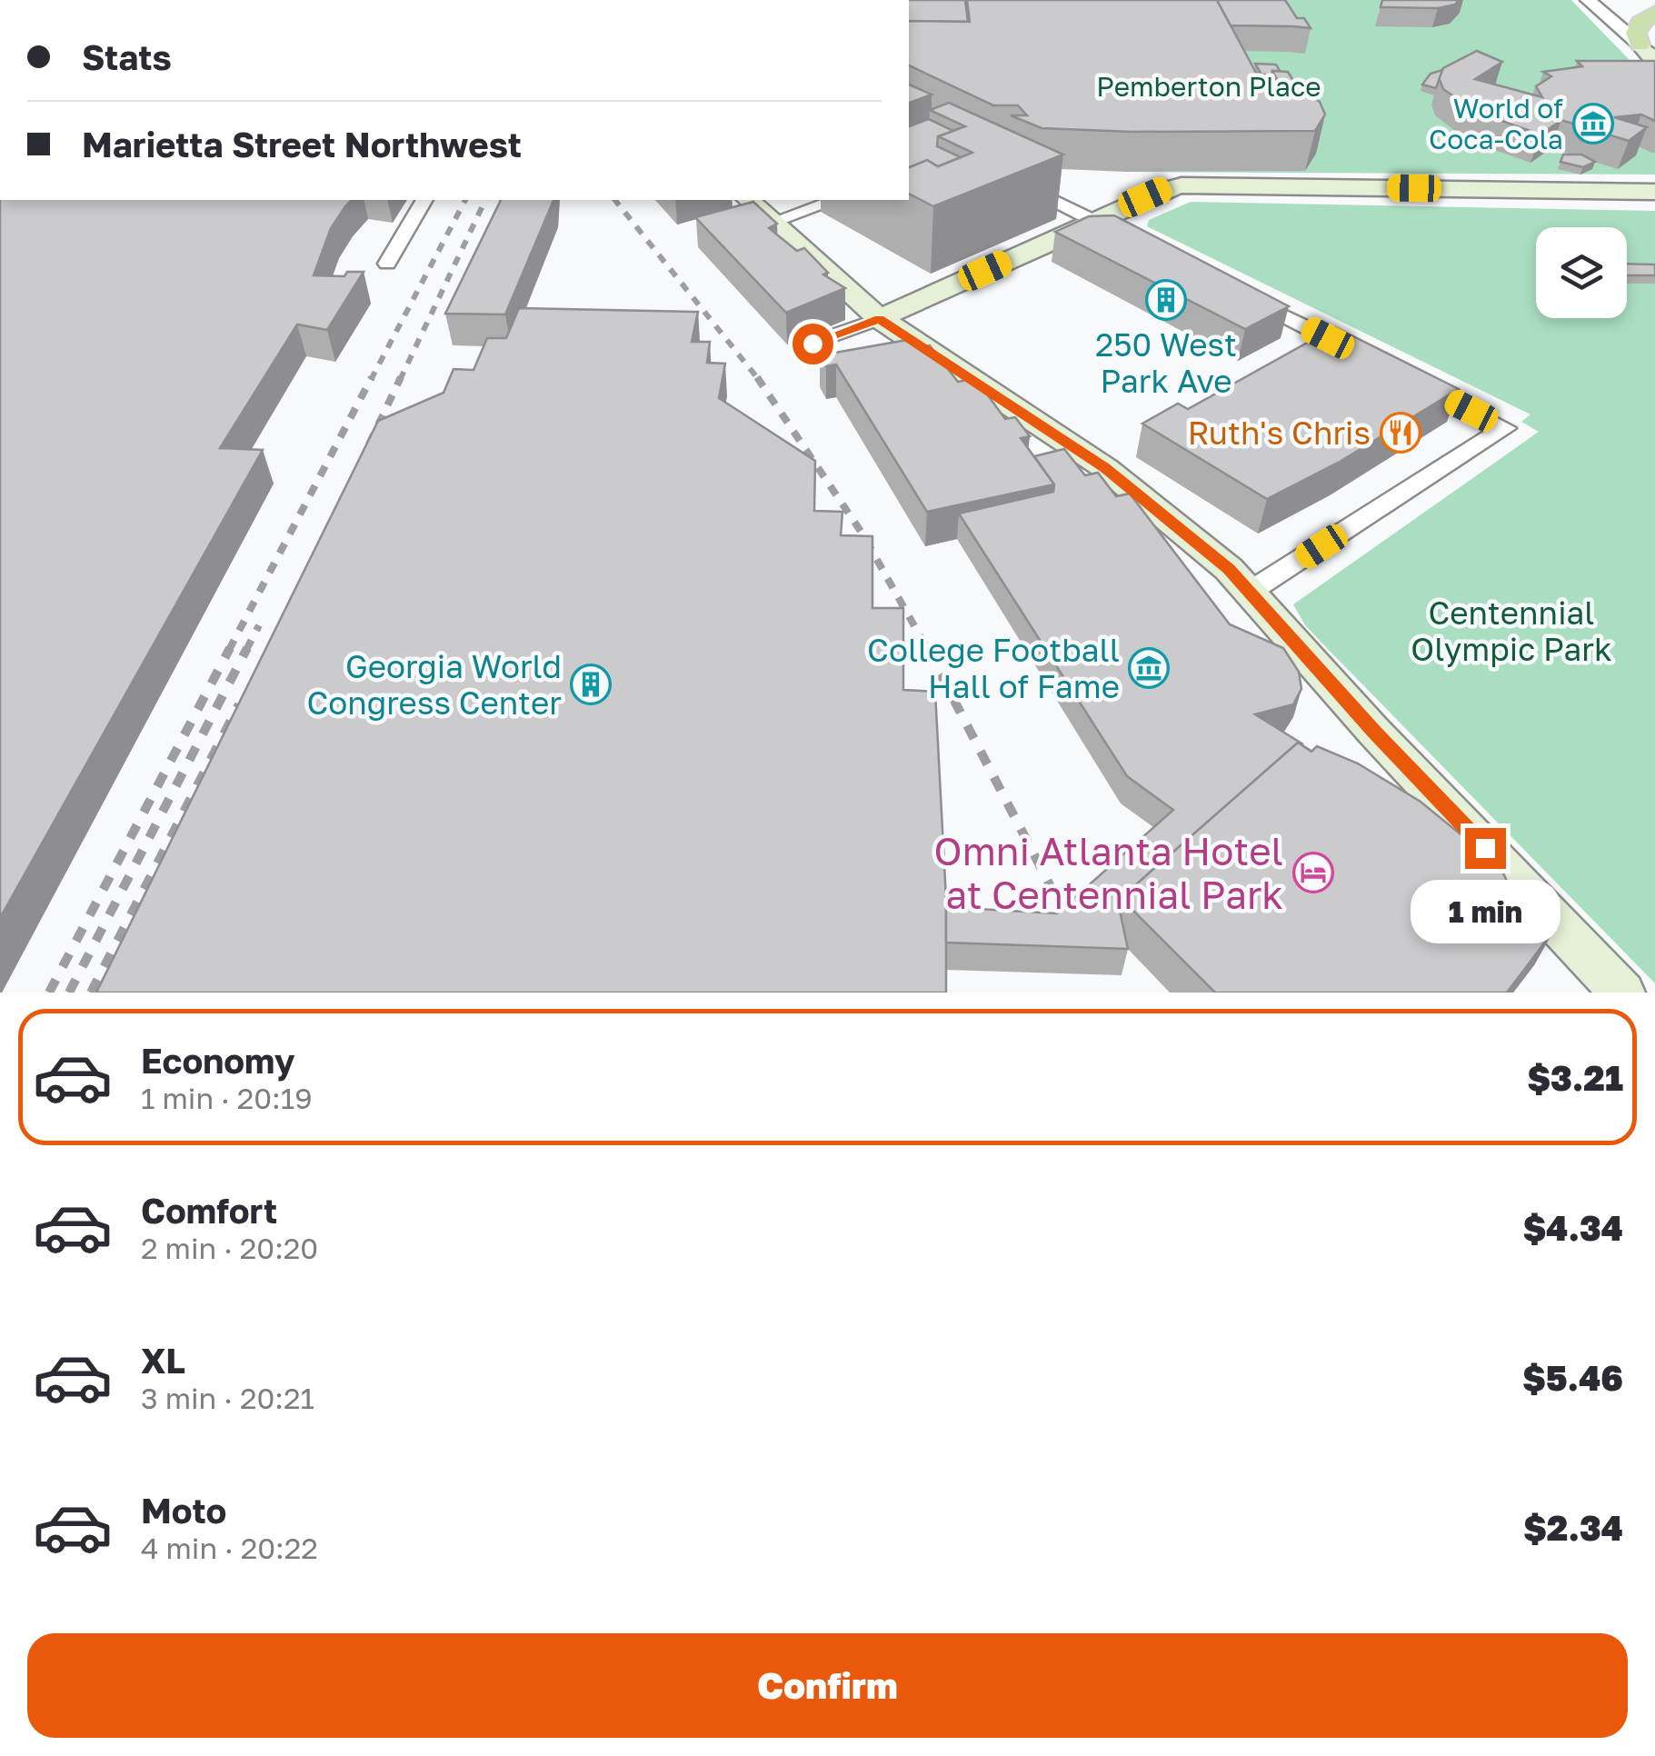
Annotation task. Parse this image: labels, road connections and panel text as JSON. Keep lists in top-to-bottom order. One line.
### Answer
{"parks":["Pemberton Place","Centennial Olympic Park"],"places":{"museum":["World of Coca-Cola","College Football Hall of Fame"],"building":["250 West Park Ave","Georgia World Congress Center"],"restaurant":["Ruth's Chris"],"hotel":["Omni Atlanta Hotel at Centennial Park"]},"page":{"banner":["Stats","Marietta Street Northwest"],"bubble":"1 min","list":[{"name":"Economy","note":"1 min · 20:19","value":"$3.21"},{"name":"Comfort","note":"2 min · 20:20","value":"$4.34"},{"name":"XL","note":"3 min · 20:21","value":"$5.46"},{"name":"Moto","note":"4 min · 20:22","value":"$2.34"}],"buttons":"Confirm"}}
